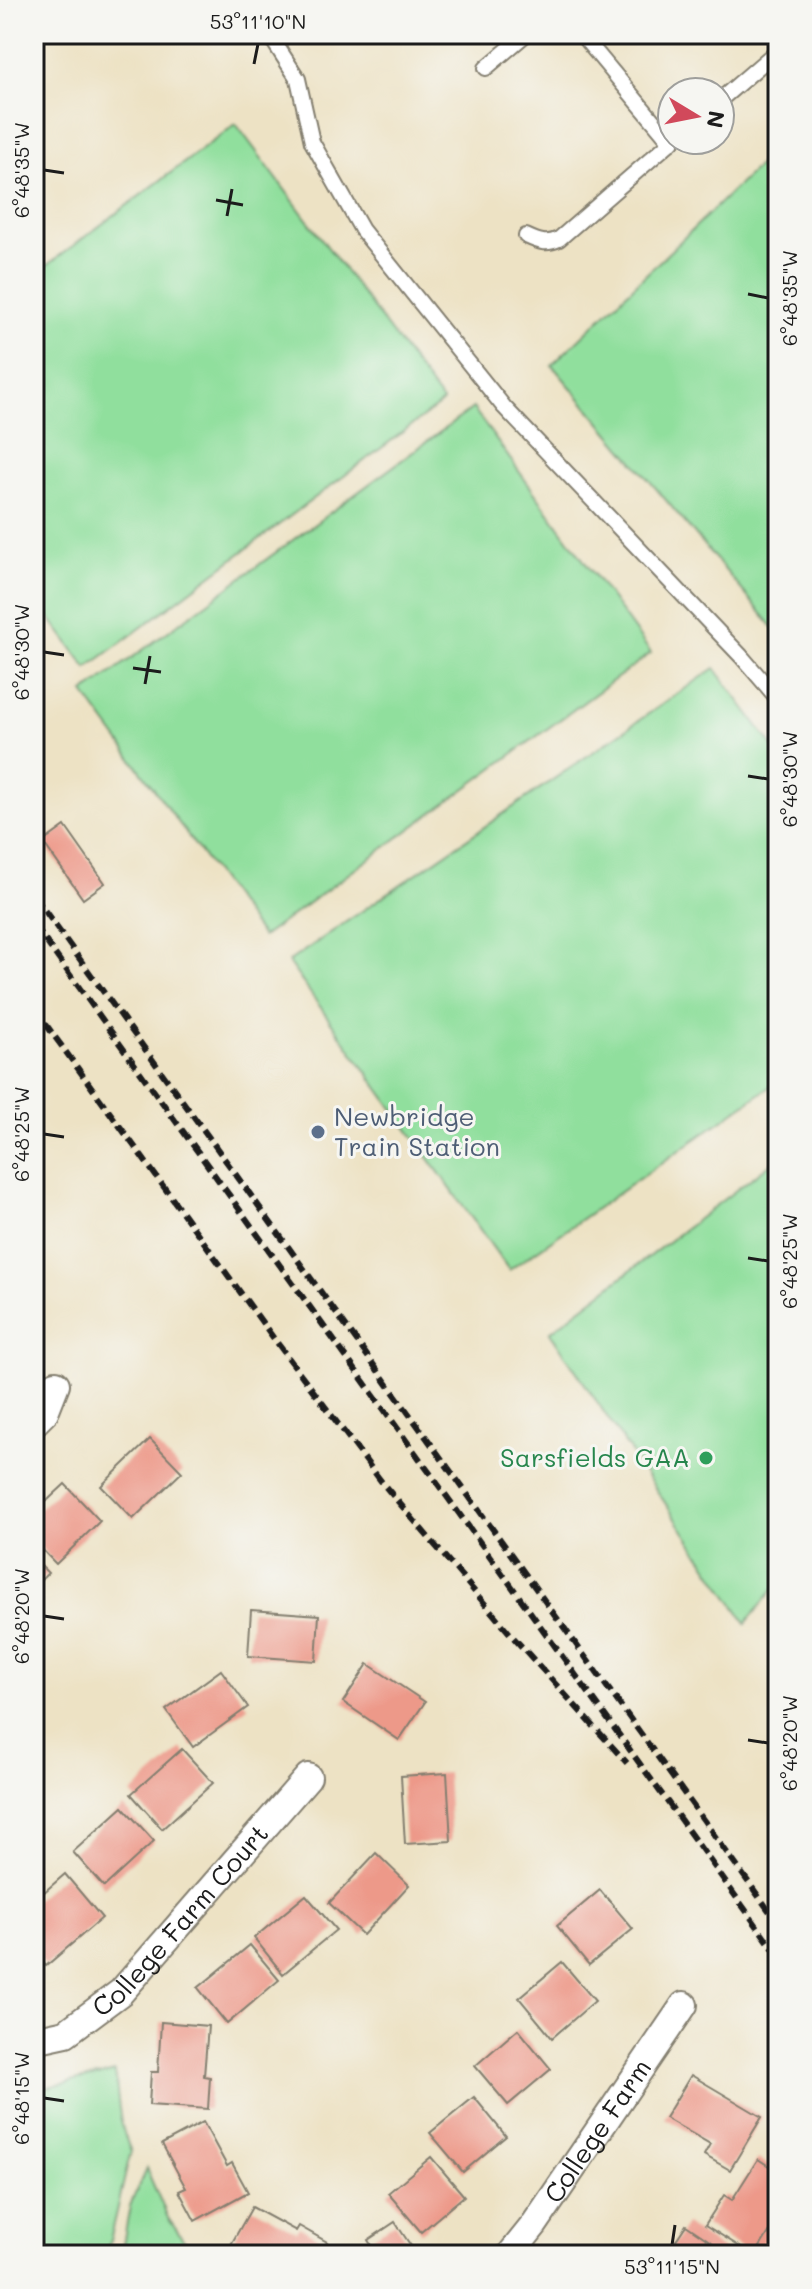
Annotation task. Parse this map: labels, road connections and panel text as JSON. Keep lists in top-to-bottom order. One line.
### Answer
{"streets":{"street":["College Farm Court","College Farm"]},"places":["Newbridge Train Station","Sarsfields GAA"],"north":"right","coordinates":["53°11'10\"N","6°48'35\"W","6°48'30\"W","6°48'25\"W","6°48'20\"W","6°48'15\"W","53°11'15\"N"]}
